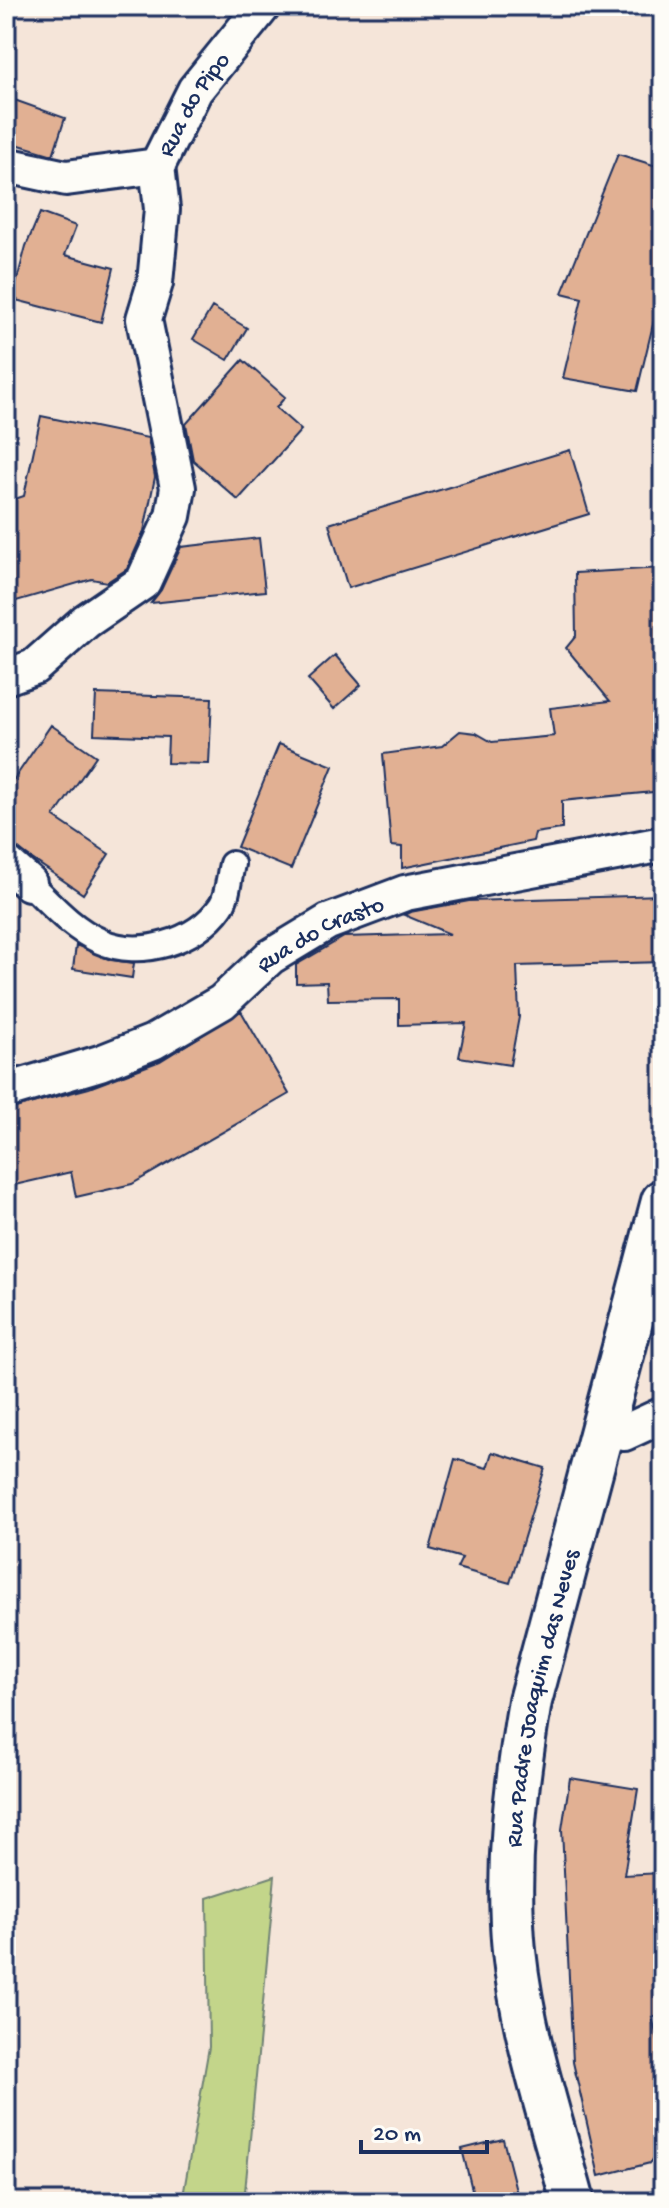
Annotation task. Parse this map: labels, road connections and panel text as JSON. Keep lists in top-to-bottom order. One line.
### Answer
{"streets":{"street":["Rua do Pipo","Rua do Crasto","Rua Padre Joaquim das Neves"]},"scale_bar":"20 m"}
